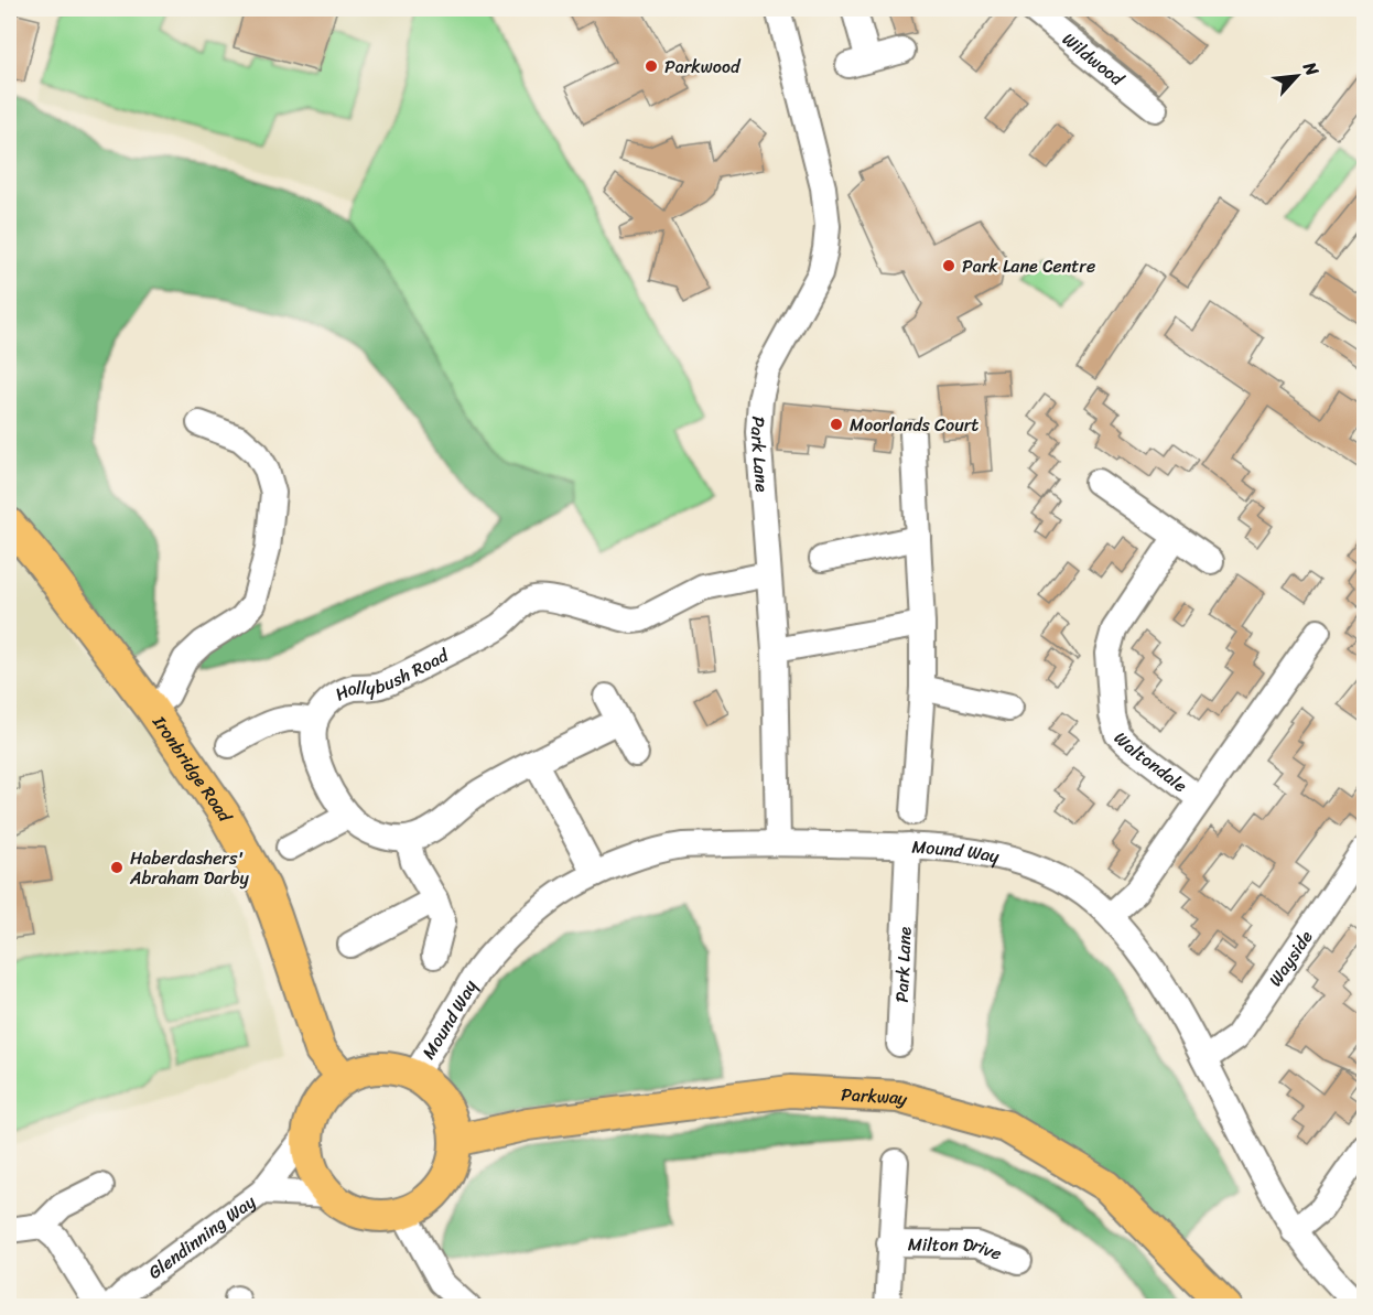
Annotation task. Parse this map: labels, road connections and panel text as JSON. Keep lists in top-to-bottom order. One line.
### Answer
{"streets":{"main road":["Ironbridge Road","Parkway"],"street":["Wildwood","Park Lane","Hollybush Road","Waltondale","Mound Way","Wayside","Glendinning Way","Milton Drive"]},"crossings":[["Park Lane","Hollybush Road"],["Park Lane","Mound Way"],["Waltondale","Mound Way"],["Ironbridge Road","Mound Way"],["Ironbridge Road","Parkway"],["Ironbridge Road","Glendinning Way"],["Mound Way","Wayside"],["Mound Way","Parkway"],["Mound Way","Glendinning Way"],["Parkway","Glendinning Way"]],"places":["Parkwood","Park Lane Centre","Moorlands Court","Haberdashers' Abraham Darby"],"north":"top right"}
